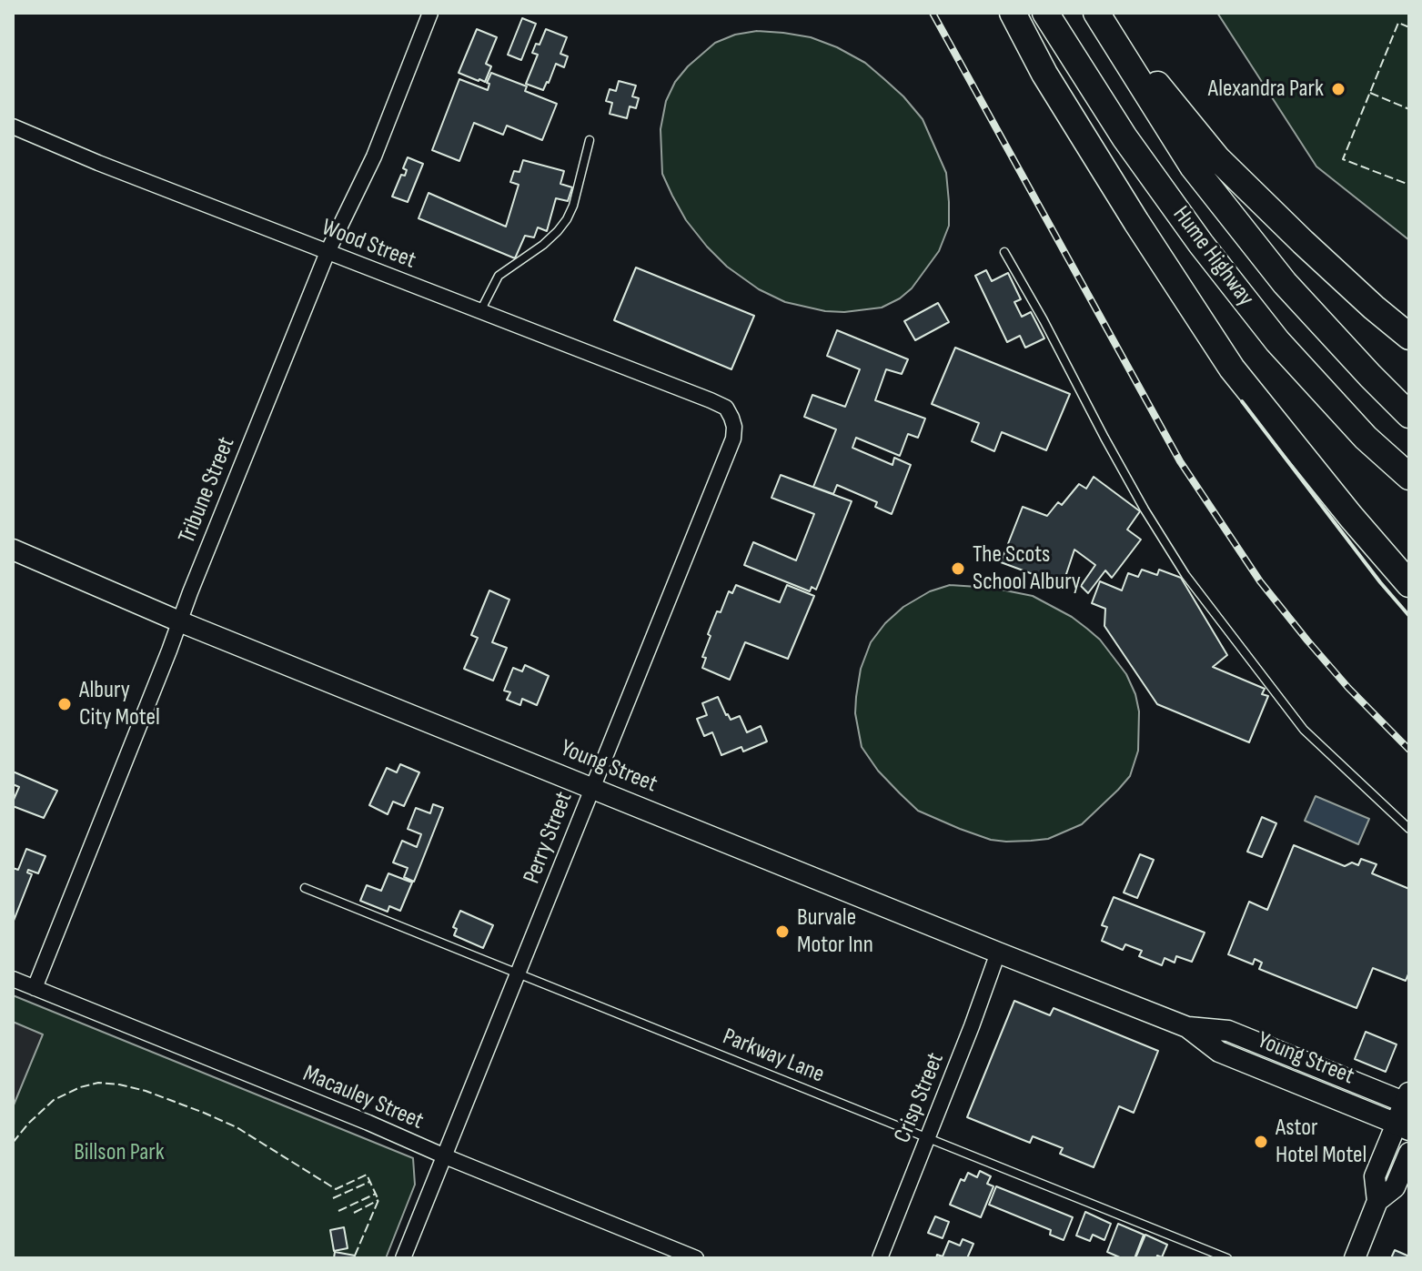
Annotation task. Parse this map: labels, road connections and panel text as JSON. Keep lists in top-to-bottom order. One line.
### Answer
{"streets":{"highway":["Hume Highway"],"main road":["Young Street"],"street":["Wood Street","Tribune Street","Perry Street","Macauley Street","Crisp Street"],"lane":["Parkway Lane"]},"crossings":[["Wood Street","Tribune Street"],["Wood Street","Perry Street"],["Tribune Street","Young Street"],["Tribune Street","Macauley Street"],["Young Street","Perry Street"],["Young Street","Crisp Street"],["Perry Street","Parkway Lane"],["Perry Street","Macauley Street"],["Parkway Lane","Crisp Street"]],"parks":["Billson Park"],"places":["Alexandra Park","The Scots School Albury","Albury City Motel","Burvale Motor Inn","Astor Hotel Motel"]}
